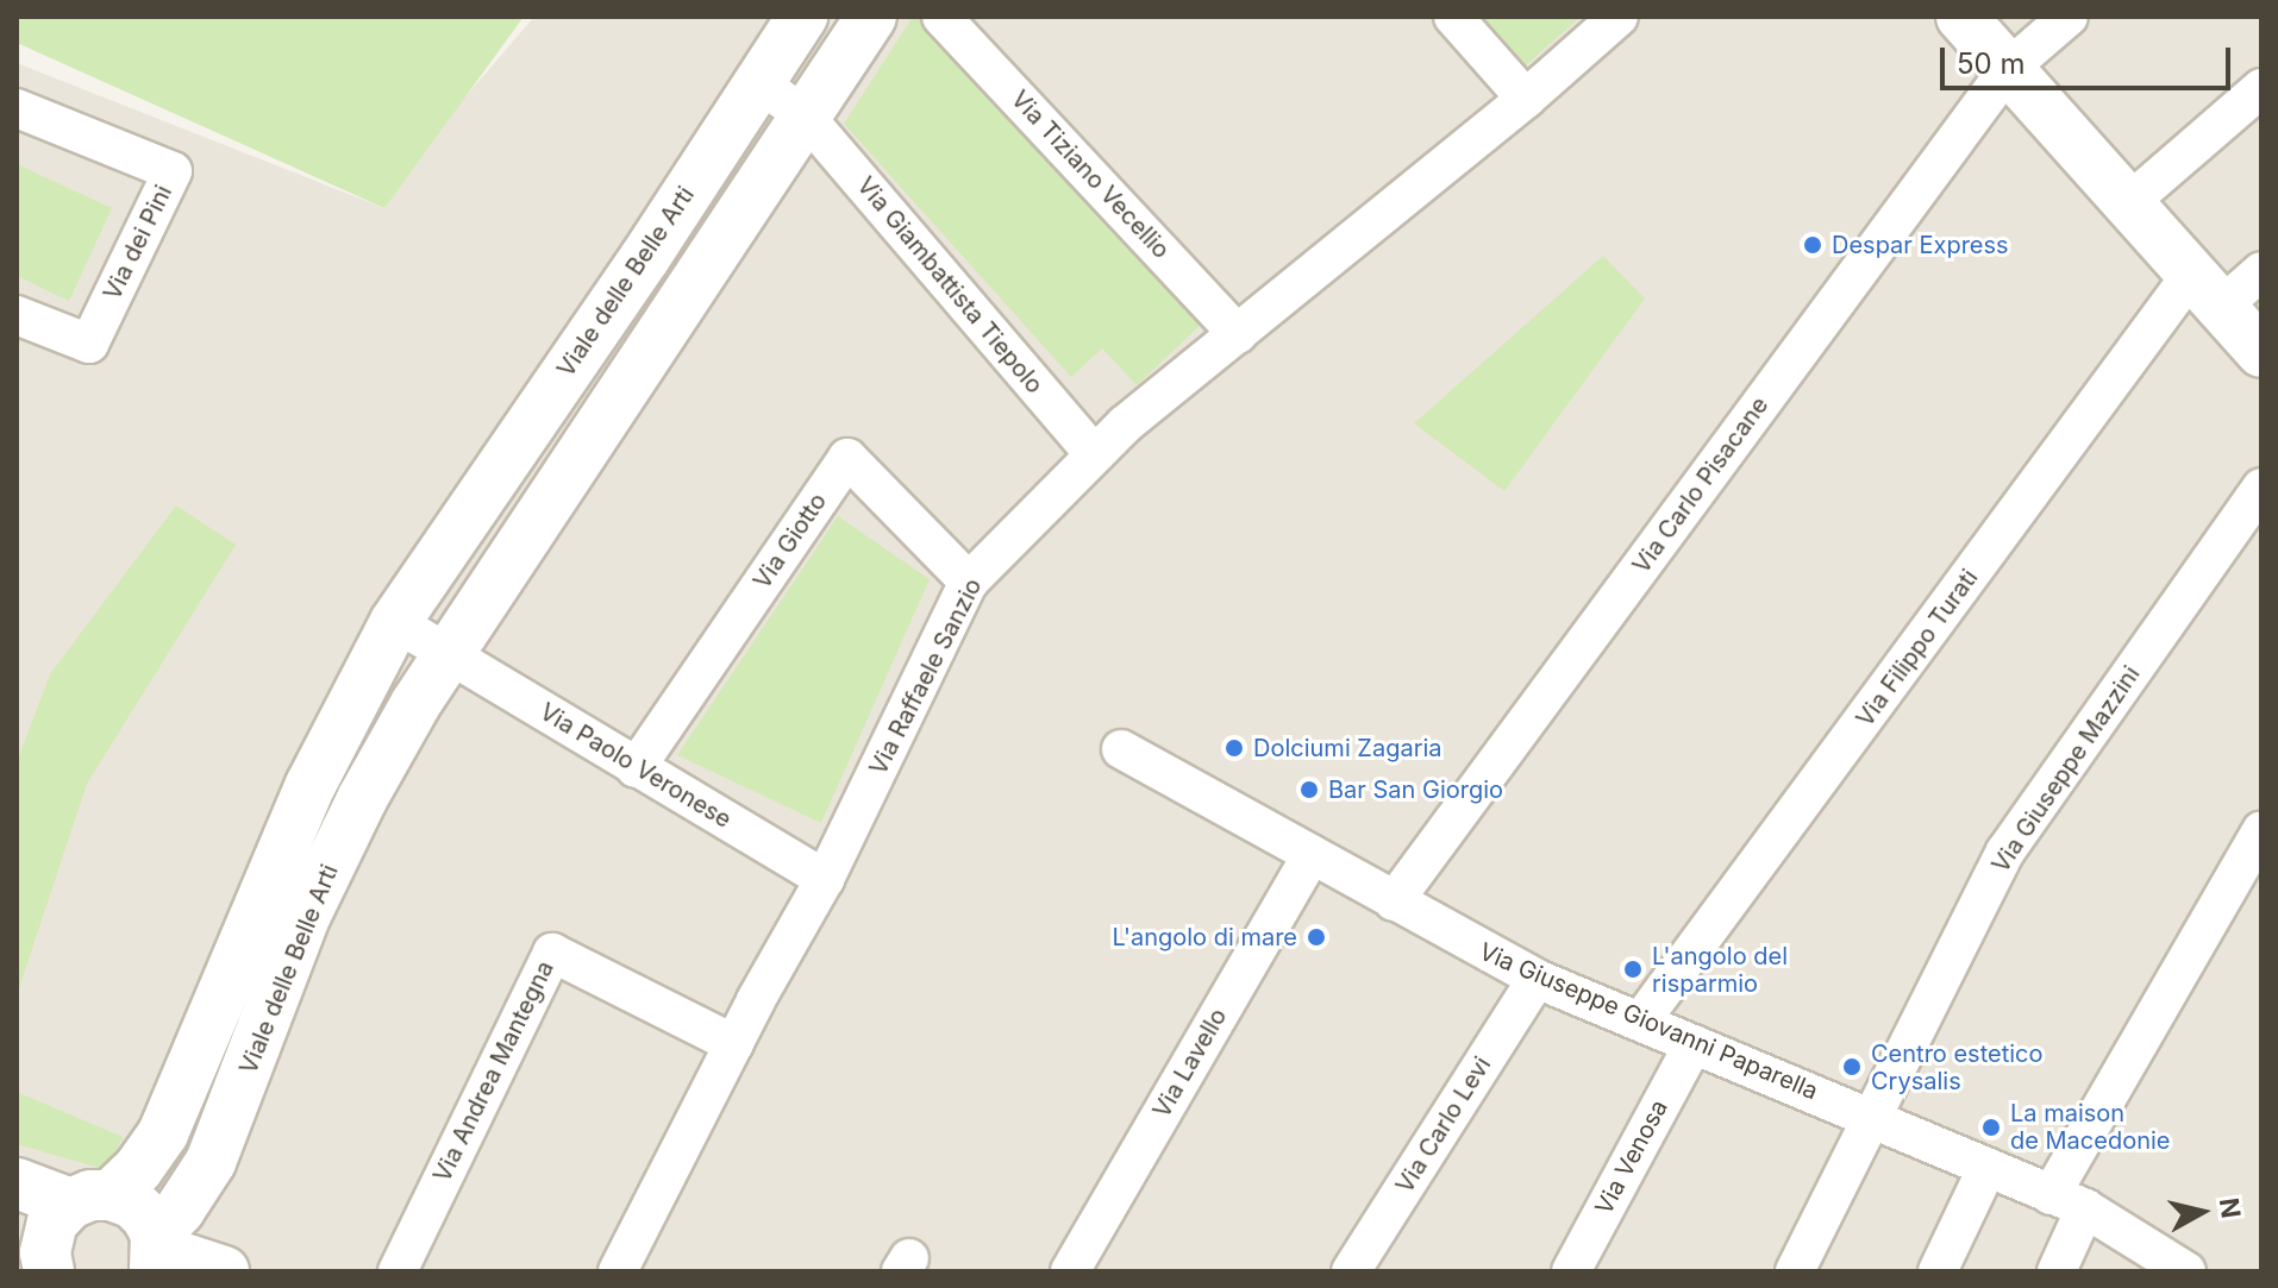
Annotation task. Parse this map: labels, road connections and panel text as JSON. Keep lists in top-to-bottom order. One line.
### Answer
{"streets":{"street":["Via Tiziano Vecellio","Via dei Pini","Viale delle Belle Arti","Via Giambattista Tiepolo","Via Carlo Pisacane","Via Giotto","Via Filippo Turati","Via Raffaele Sanzio","Via Paolo Veronese","Via Giuseppe Mazzini","Via Giuseppe Giovanni Paparella","Via Lavello","Via Andrea Mantegna","Via Carlo Levi","Via Venosa"]},"crossings":[["Via Tiziano Vecellio","Via Raffaele Sanzio"],["Viale delle Belle Arti","Via Giambattista Tiepolo"],["Viale delle Belle Arti","Via Paolo Veronese"],["Via Giambattista Tiepolo","Via Raffaele Sanzio"],["Via Carlo Pisacane","Via Giuseppe Giovanni Paparella"],["Via Giotto","Via Raffaele Sanzio"],["Via Giotto","Via Paolo Veronese"],["Via Filippo Turati","Via Giuseppe Giovanni Paparella"],["Via Raffaele Sanzio","Via Paolo Veronese"],["Via Raffaele Sanzio","Via Andrea Mantegna"],["Via Giuseppe Mazzini","Via Giuseppe Giovanni Paparella"],["Via Giuseppe Giovanni Paparella","Via Lavello"],["Via Giuseppe Giovanni Paparella","Via Carlo Levi"],["Via Giuseppe Giovanni Paparella","Via Venosa"]],"places":["Despar Express","Dolciumi Zagaria","Bar San Giorgio","L'angolo di mare","L'angolo del risparmio","Centro estetico Crysalis","La maison de Macedonie"],"scale_bar":"50 m","north":"right"}
